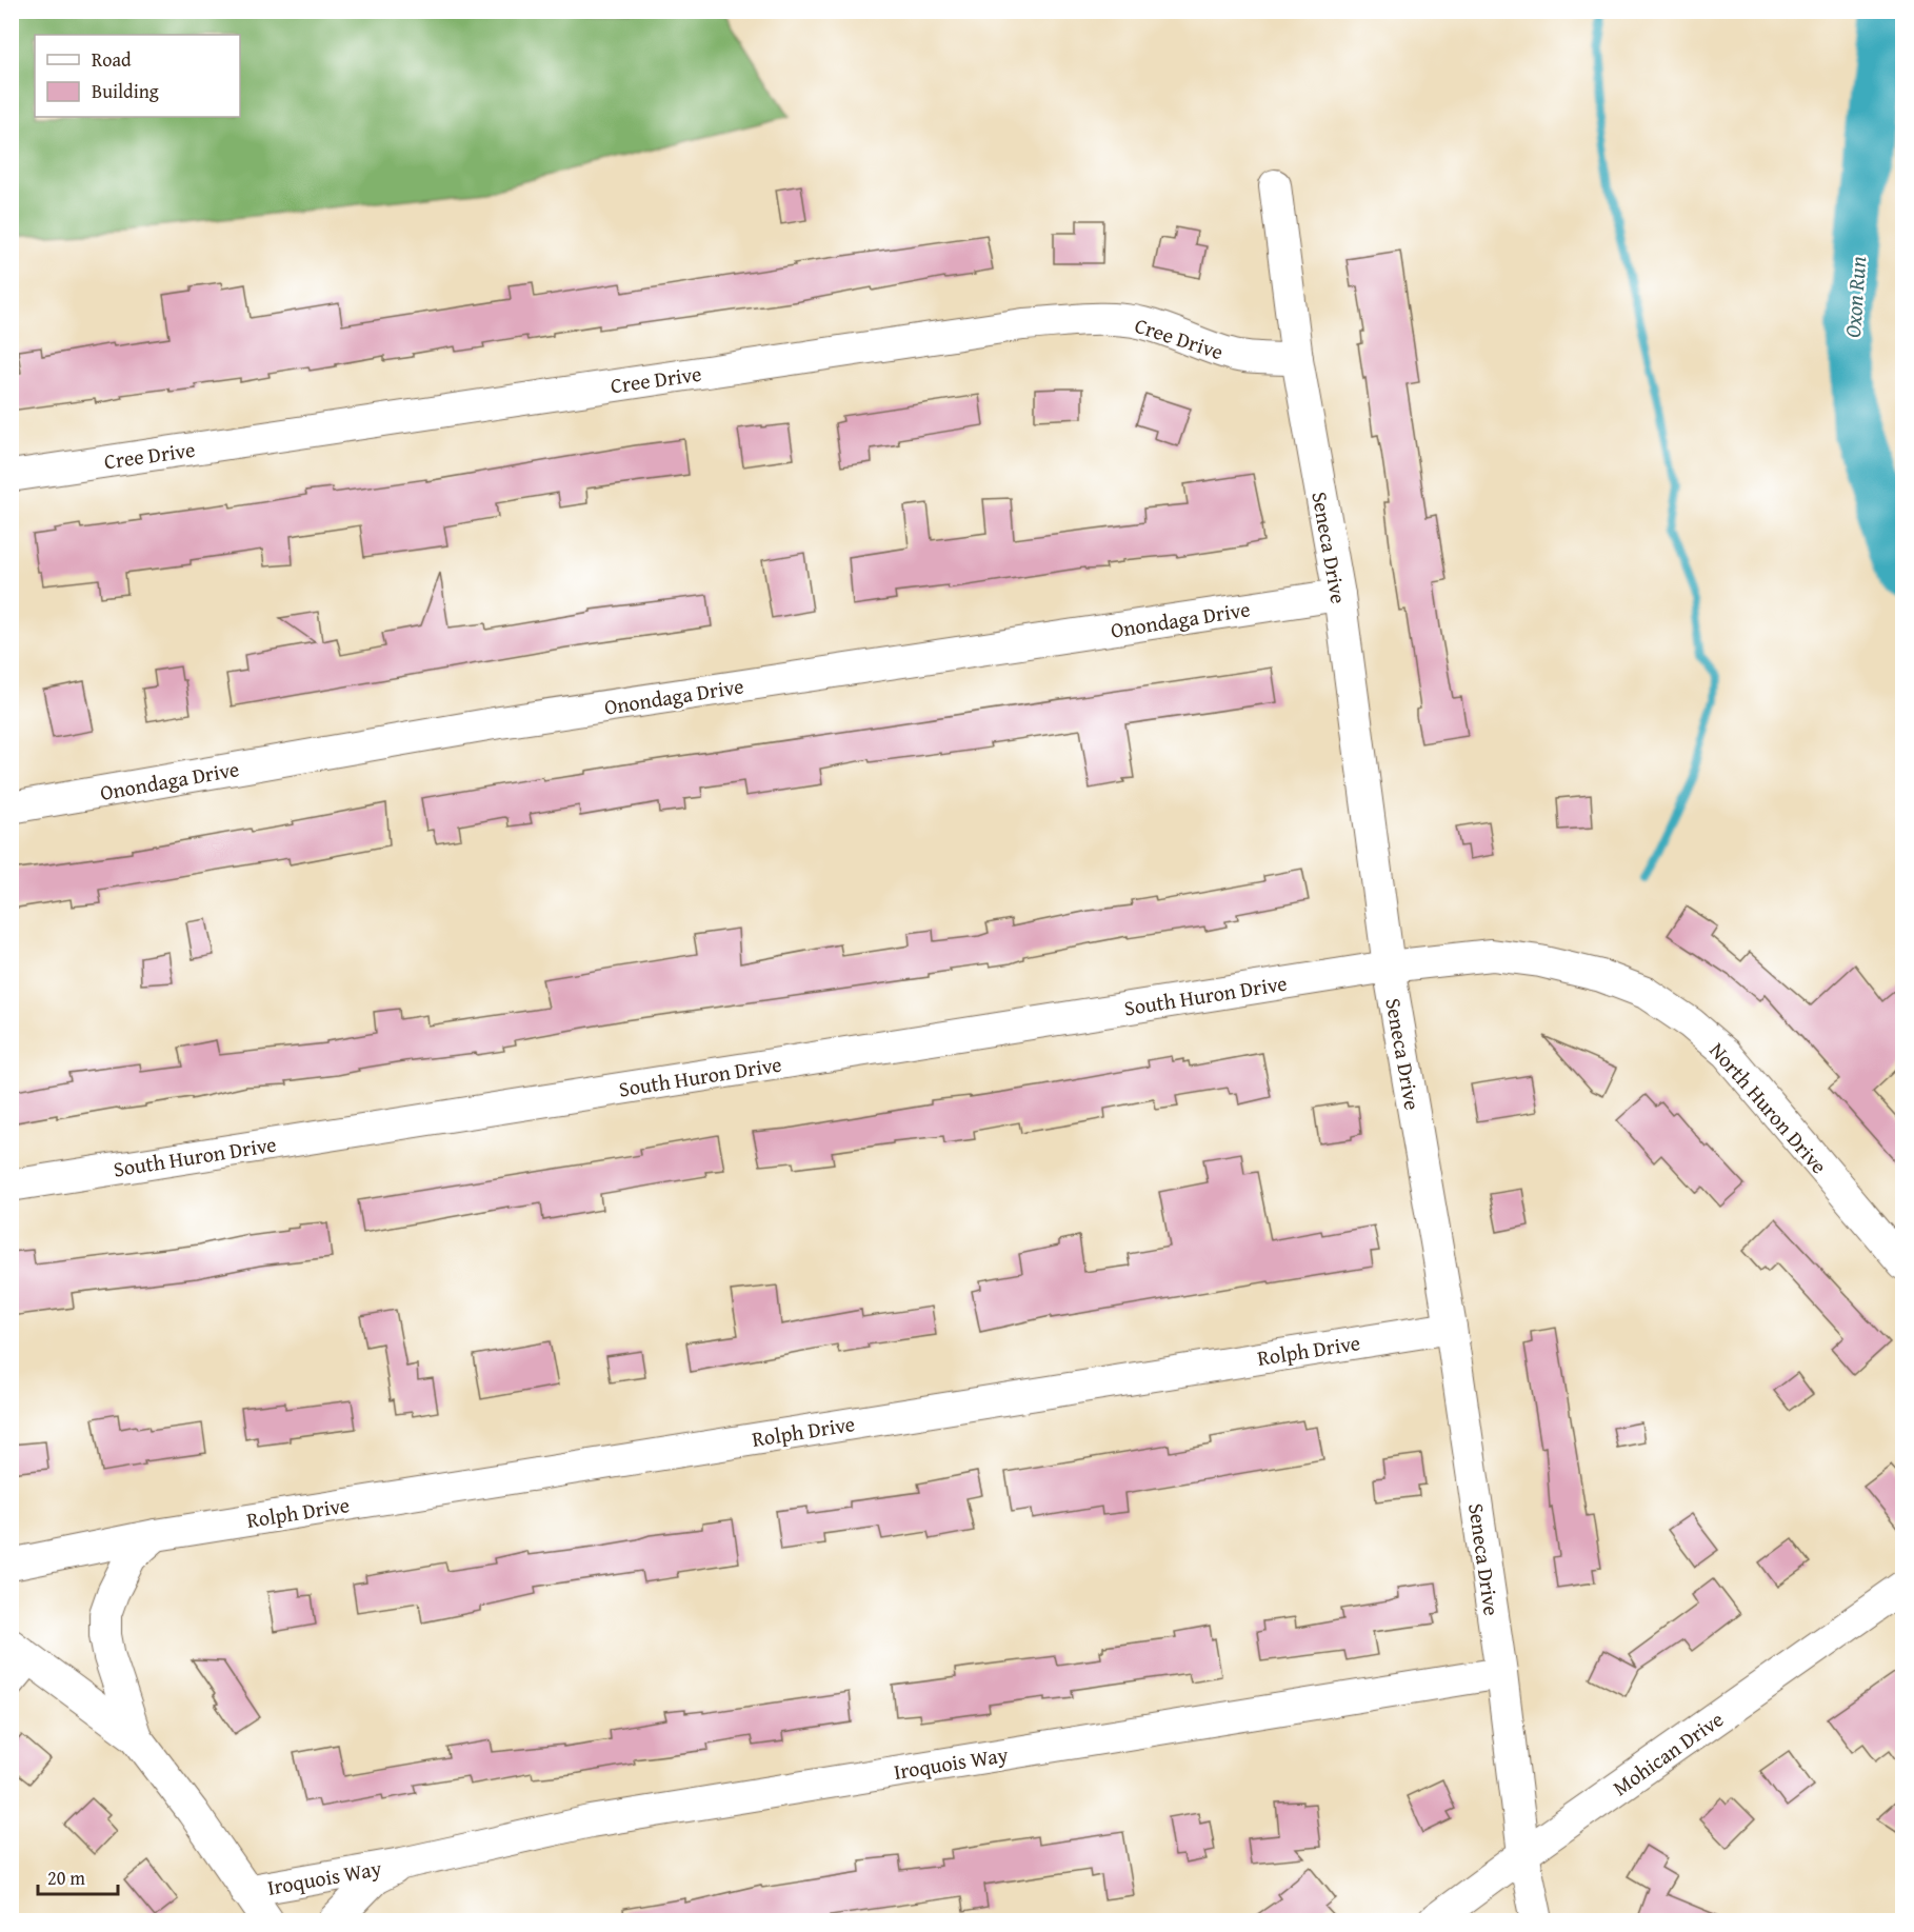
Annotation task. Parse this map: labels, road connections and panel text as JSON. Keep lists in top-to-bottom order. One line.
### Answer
{"streets":{"street":["Cree Drive","Seneca Drive","Onondaga Drive","South Huron Drive","North Huron Drive","Rolph Drive","Mohican Drive","Iroquois Way"]},"crossings":[["Cree Drive","Seneca Drive"],["Seneca Drive","Onondaga Drive"],["Seneca Drive","South Huron Drive"],["Seneca Drive","North Huron Drive"],["Seneca Drive","Rolph Drive"],["Seneca Drive","Mohican Drive"],["Seneca Drive","Iroquois Way"],["South Huron Drive","North Huron Drive"]],"water":["Oxon Run"],"legend":["Road","Building"],"scale_bar":"20 m"}
